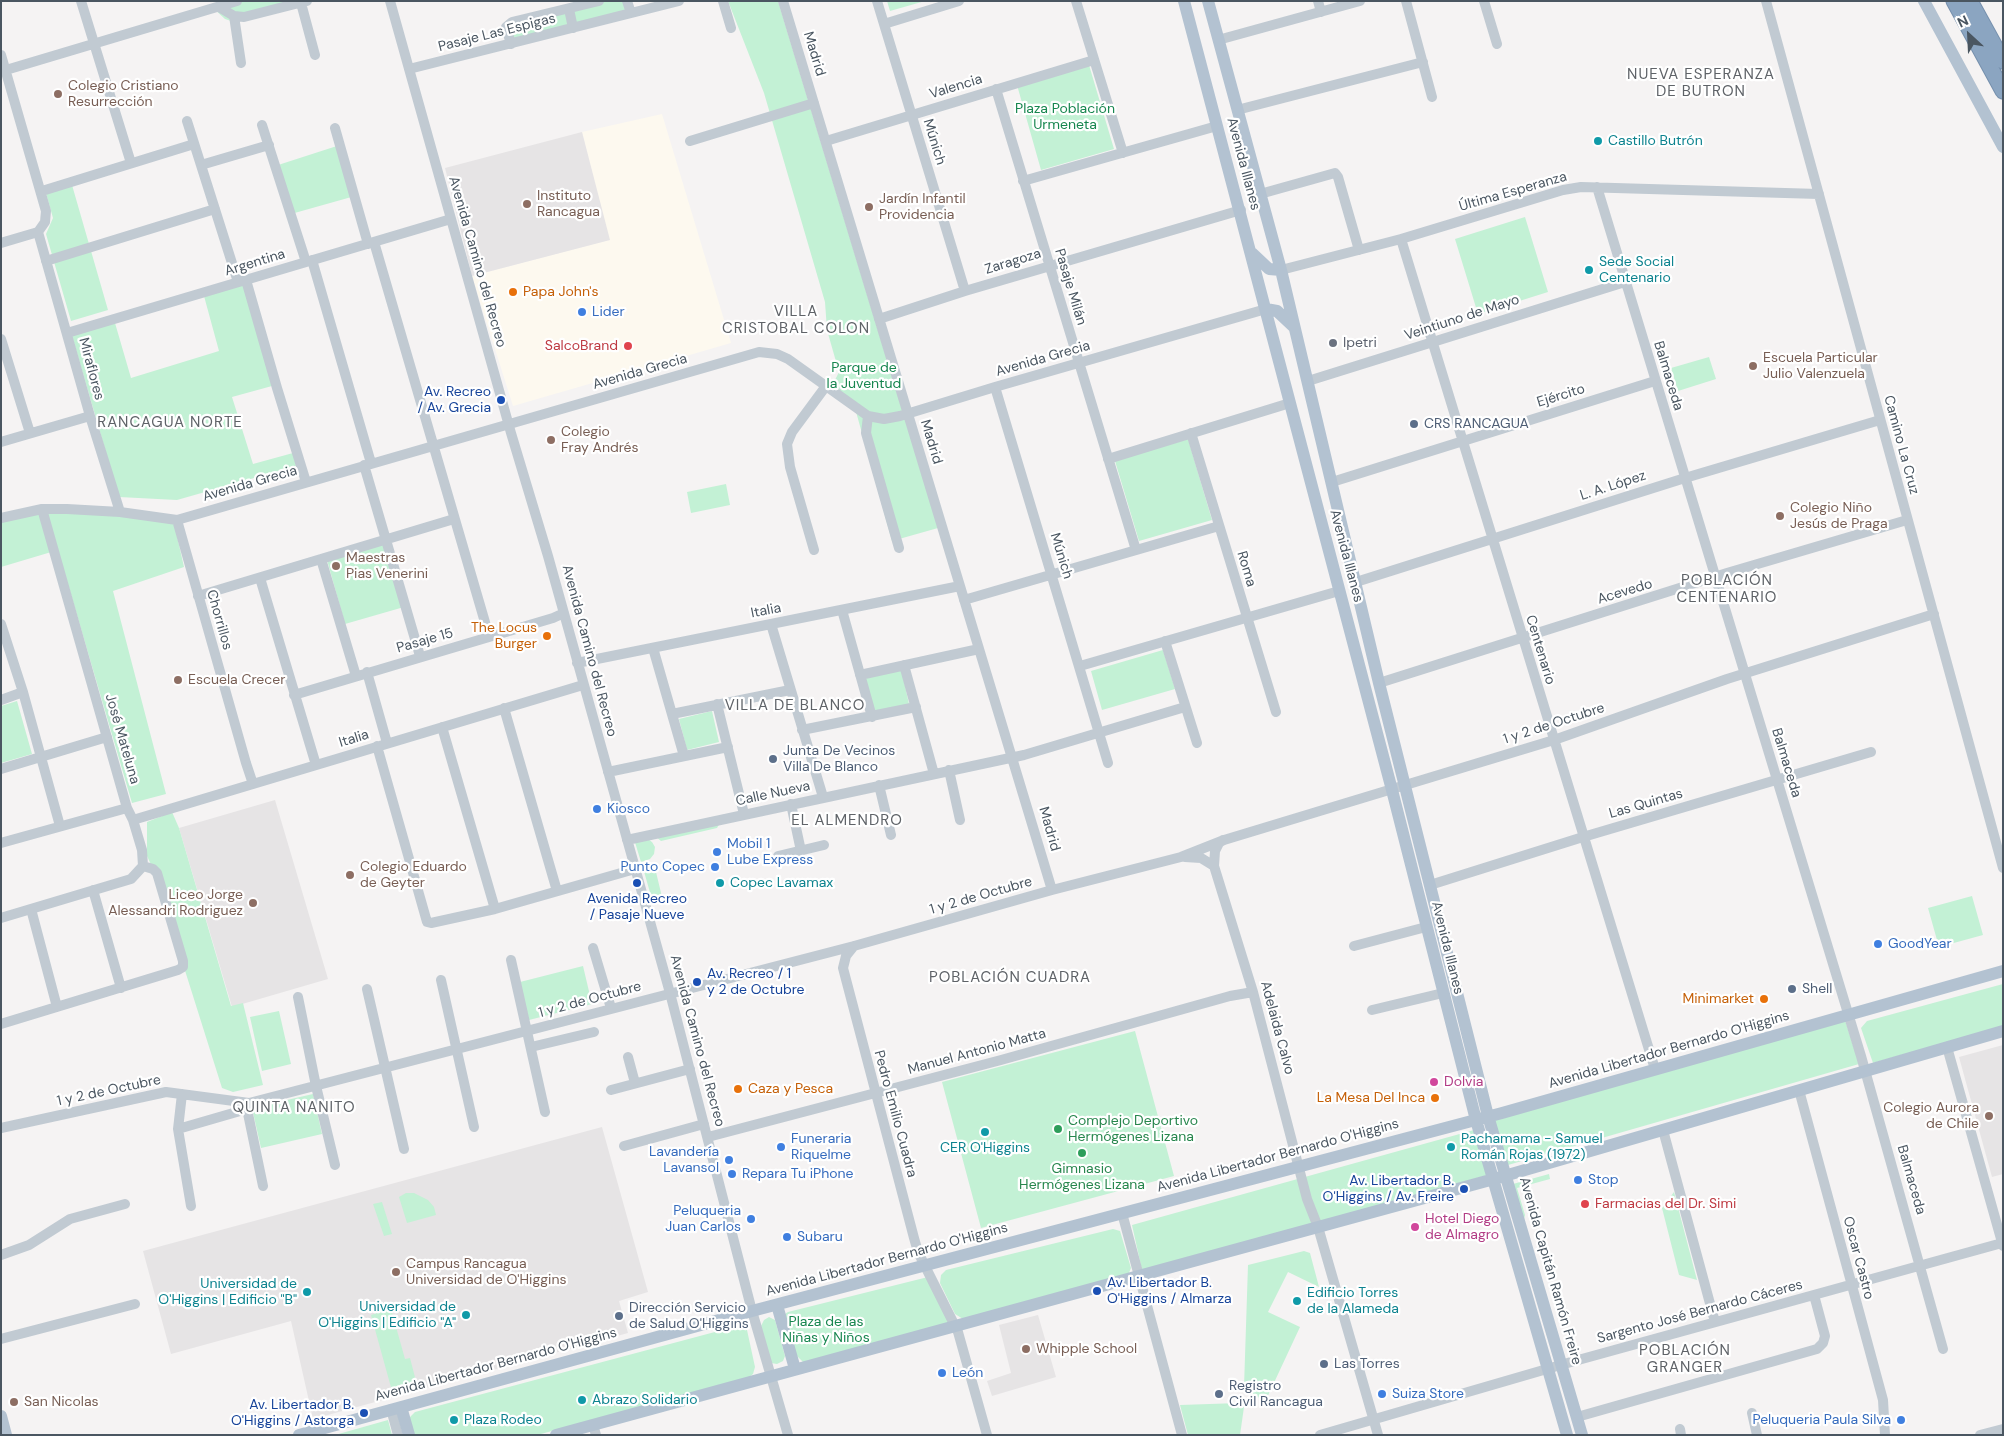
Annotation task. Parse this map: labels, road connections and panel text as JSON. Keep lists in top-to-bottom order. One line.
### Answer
{"streets":{"main road":["Avenida Illanes","Avenida Libertador Bernardo O'Higgins","Avenida Capitán Ramón Freire"],"street":["Pasaje Las Espigas","Madrid","Valencia","Múnich","Última Esperanza","Avenida Camino del Recreo","Zaragoza","Argentina","Pasaje Milán","Veintiuno de Mayo","Avenida Grecia","Miraflores","Balmaceda","Ejército","Camino La Cruz","L. A. López","Roma","Acevedo","Italia","Chorrillos","Pasaje 15","Centenario","1 y 2 de Octubre","José Mateluna","Calle Nueva","Las Quintas","Adelaida Calvo","Manuel Antonio Matta","Pedro Emilio Cuadra","Oscar Castro","Sargento José Bernardo Cáceres"]},"crossings":[["Pasaje Las Espigas","Avenida Camino del Recreo"],["Madrid","Valencia"],["Madrid","Zaragoza"],["Madrid","Avenida Grecia"],["Madrid","Italia"],["Madrid","1 y 2 de Octubre"],["Madrid","Calle Nueva"],["Valencia","Múnich"],["Valencia","Pasaje Milán"],["Múnich","Zaragoza"],["Múnich","Avenida Grecia"],["Múnich","Calle Nueva"],["Avenida Illanes","Última Esperanza"],["Avenida Illanes","Zaragoza"],["Avenida Illanes","Veintiuno de Mayo"],["Avenida Illanes","Avenida Grecia"],["Avenida Illanes","Ejército"],["Avenida Illanes","L. A. López"],["Avenida Illanes","Acevedo"],["Avenida Illanes","1 y 2 de Octubre"],["Avenida Illanes","Las Quintas"],["Avenida Illanes","Avenida Libertador Bernardo O'Higgins"],["Avenida Illanes","Avenida Capitán Ramón Freire"],["Última Esperanza","Balmaceda"],["Última Esperanza","Camino La Cruz"],["Última Esperanza","Centenario"],["Avenida Camino del Recreo","Argentina"],["Avenida Camino del Recreo","Avenida Grecia"],["Avenida Camino del Recreo","Italia"],["Avenida Camino del Recreo","Pasaje 15"],["Avenida Camino del Recreo","1 y 2 de Octubre"],["Avenida Camino del Recreo","Calle Nueva"],["Avenida Camino del Recreo","Avenida Libertador Bernardo O'Higgins"],["Avenida Camino del Recreo","Manuel Antonio Matta"],["Zaragoza","Pasaje Milán"],["Argentina","Miraflores"],["Pasaje Milán","Avenida Grecia"],["Veintiuno de Mayo","Balmaceda"],["Veintiuno de Mayo","Centenario"],["Avenida Grecia","Miraflores"],["Avenida Grecia","Chorrillos"],["Avenida Grecia","José Mateluna"],["Balmaceda","Ejército"],["Balmaceda","L. A. López"],["Balmaceda","Acevedo"],["Balmaceda","1 y 2 de Octubre"],["Balmaceda","Las Quintas"],["Balmaceda","Avenida Libertador Bernardo O'Higgins"],["Balmaceda","Sargento José Bernardo Cáceres"],["Ejército","Centenario"],["Camino La Cruz","L. A. López"],["Camino La Cruz","Acevedo"],["Camino La Cruz","1 y 2 de Octubre"],["L. A. López","Centenario"],["Acevedo","Centenario"],["Italia","Chorrillos"],["Italia","José Mateluna"],["Centenario","1 y 2 de Octubre"],["Centenario","Las Quintas"],["Centenario","Avenida Libertador Bernardo O'Higgins"],["1 y 2 de Octubre","Adelaida Calvo"],["Adelaida Calvo","Avenida Libertador Bernardo O'Higgins"],["Adelaida Calvo","Manuel Antonio Matta"],["Adelaida Calvo","Sargento José Bernardo Cáceres"],["Avenida Libertador Bernardo O'Higgins","Pedro Emilio Cuadra"],["Avenida Libertador Bernardo O'Higgins","Avenida Capitán Ramón Freire"],["Manuel Antonio Matta","Pedro Emilio Cuadra"],["Oscar Castro","Sargento José Bernardo Cáceres"],["Avenida Capitán Ramón Freire","Sargento José Bernardo Cáceres"]],"districts":["NUEVA ESPERANZA DE BUTRON","VILLA CRISTOBAL COLON","RANCAGUA NORTE","POBLACIÓN CENTENARIO","VILLA DE BLANCO","EL ALMENDRO","POBLACIÓN CUADRA","QUINTA NANITO","POBLACIÓN GRANGER"],"parks":["Plaza Población Urmeneta","Parque de la Juventud","Plaza de las Niñas y Niños"],"places":["Colegio Cristiano Resurrección","Castillo Butrón","Instituto Rancagua","Jardín Infantil Providencia","Sede Social Centenario","Papa John's","Lider","Ipetri","SalcoBrand","Escuela Particular Julio Valenzuela","Av. Recreo / Av. Grecia","CRS RANCAGUA","Colegio Fray Andrés","Colegio Niño Jesús de Praga","Maestras Pias Venerini","The Locus Burger","Escuela Crecer","Junta De Vecinos Villa De Blanco","Kiosco","Mobil 1 Lube Express","Punto Copec","Colegio Eduardo de Geyter","Avenida Recreo / Pasaje Nueve","Copec Lavamax","Liceo Jorge Alessandri Rodriguez","GoodYear","Av. Recreo / 1 y 2 de Octubre","Shell","Minimarket","Dolvia","Caza y Pesca","La Mesa Del Inca","Colegio Aurora de Chile","Complejo Deportivo Hermógenes Lizana","CER O'Higgins","Funeraria Riquelme","Pachamama - Samuel Román Rojas (1972)","Gimnasio Hermógenes Lizana","Lavandería Lavansol","Repara Tu iPhone","Stop","Av. Libertador B. O'Higgins / Av. Freire","Farmacias del Dr. Simi","Peluqueria Juan Carlos","Hotel Diego de Almagro","Subaru","Campus Rancagua Universidad de O'Higgins","Av. Libertador B. O'Higgins / Almarza","Universidad de O'Higgins | Edificio \"B\"","Edificio Torres de la Alameda","Universidad de O'Higgins | Edificio \"A\"","Dirección Servicio de Salud O'Higgins","Whipple School","Las Torres","León","Registro Civil Rancagua","Suiza Store","Abrazo Solidario","San Nicolas","Av. Libertador B. O'Higgins / Astorga","Plaza Rodeo","Peluqueria Paula Silva"],"north":"top left"}
